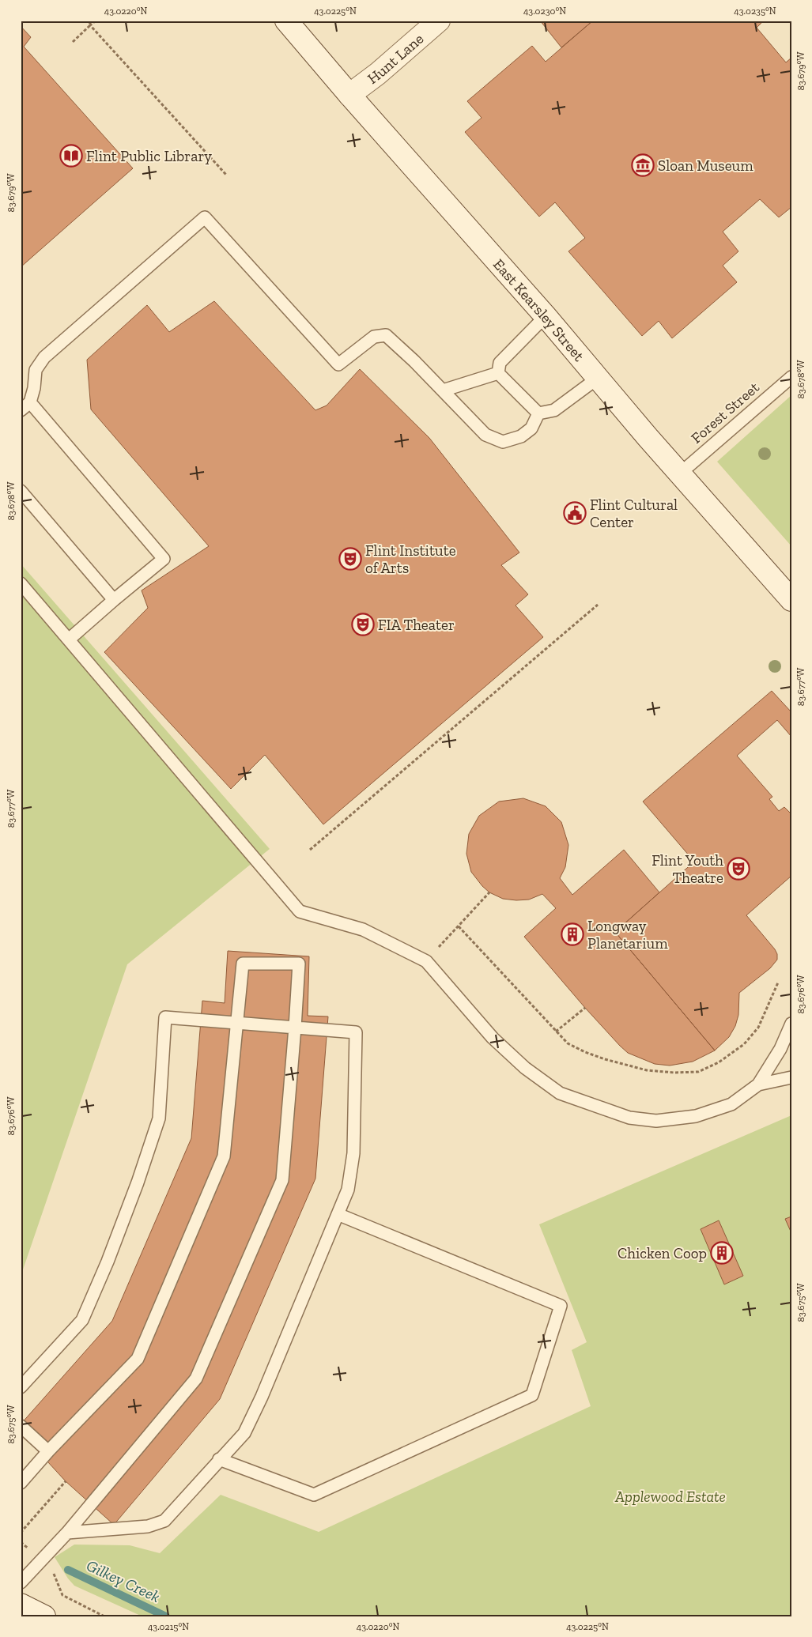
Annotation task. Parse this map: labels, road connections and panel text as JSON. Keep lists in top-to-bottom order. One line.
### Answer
{"streets":{"street":["Hunt Lane","East Kearsley Street"],"lane":["Forest Street"]},"crossings":[["Hunt Lane","East Kearsley Street"],["East Kearsley Street","Forest Street"]],"water":["Gilkey Creek"],"parks":["Applewood Estate"],"places":{"library":["Flint Public Library"],"museum":["Sloan Museum"],"public building":["Flint Cultural Center"],"theatre":["Flint Institute of Arts","FIA Theater","Flint Youth Theatre"],"building":["Longway Planetarium","Chicken Coop"]},"coordinates":["43.0220°N","43.0225°N","43.0230°N","43.0235°N","83.679°W","83.678°W","83.677°W","83.676°W","83.675°W","43.0215°N"]}
